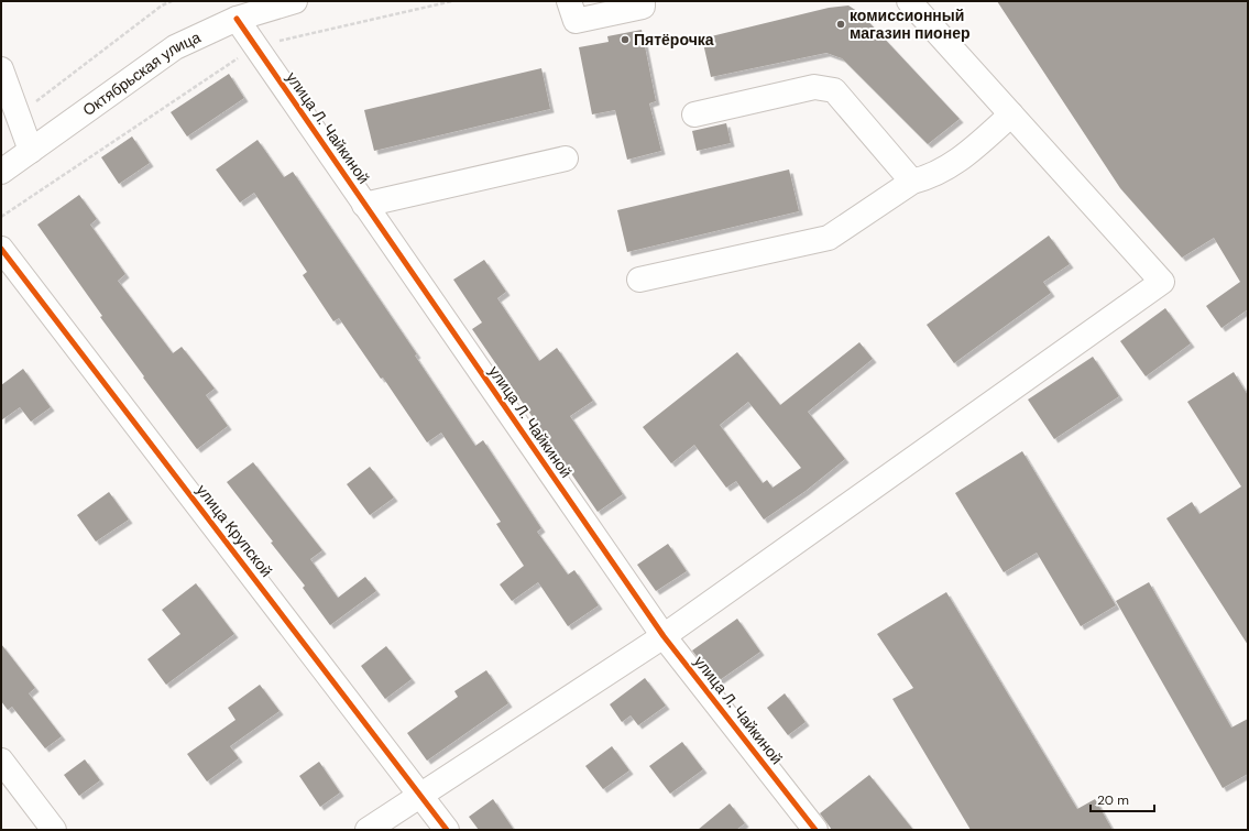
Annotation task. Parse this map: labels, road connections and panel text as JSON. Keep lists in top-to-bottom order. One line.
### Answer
{"streets":{"street":["Октябрьская улица","улица Л. Чайкиной","улица Крупской"]},"crossings":[["Октябрьская улица","улица Л. Чайкиной"]],"places":["комиссионный магазин пионер","Пятёрочка"],"scale_bar":"20 m"}
